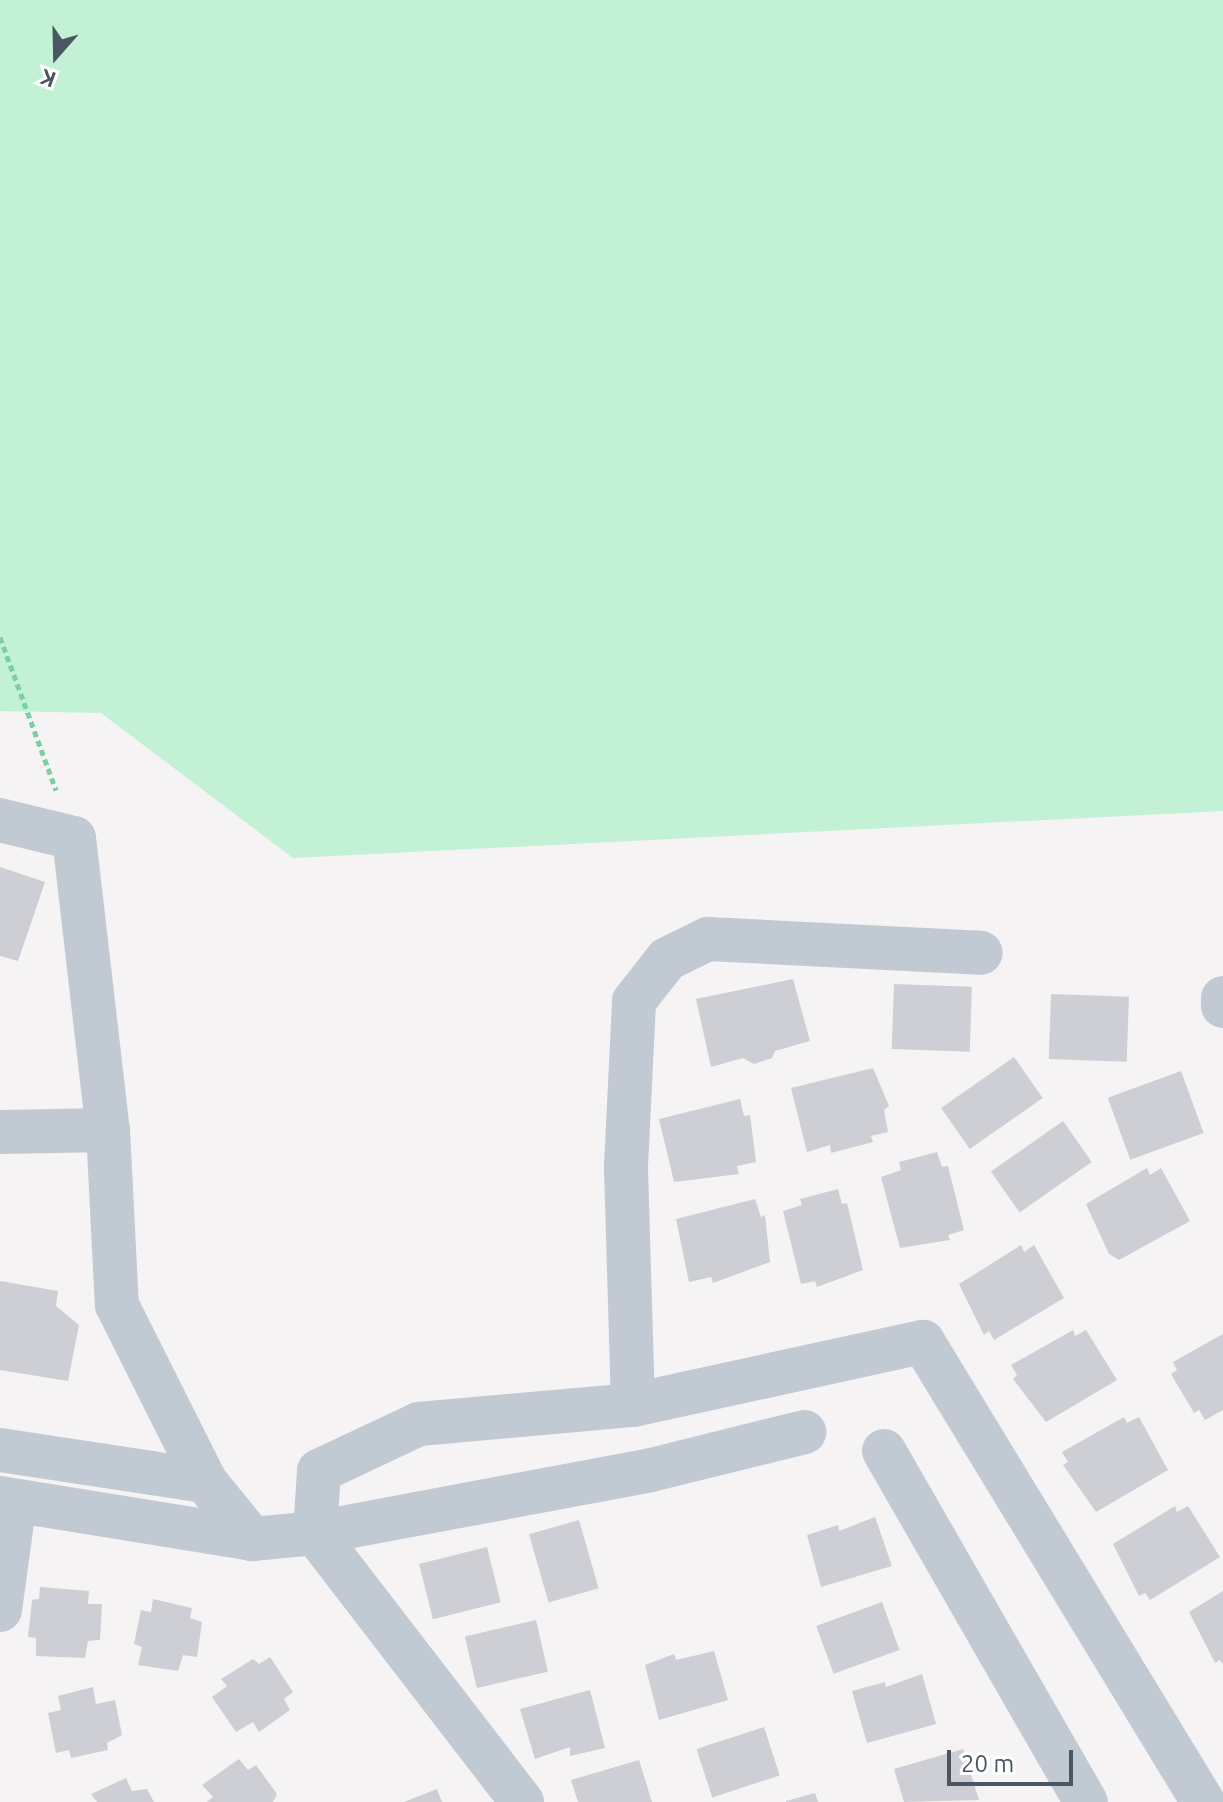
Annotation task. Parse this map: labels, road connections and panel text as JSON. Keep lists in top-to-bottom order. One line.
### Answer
{"scale_bar":"20 m","north":"bottom"}
